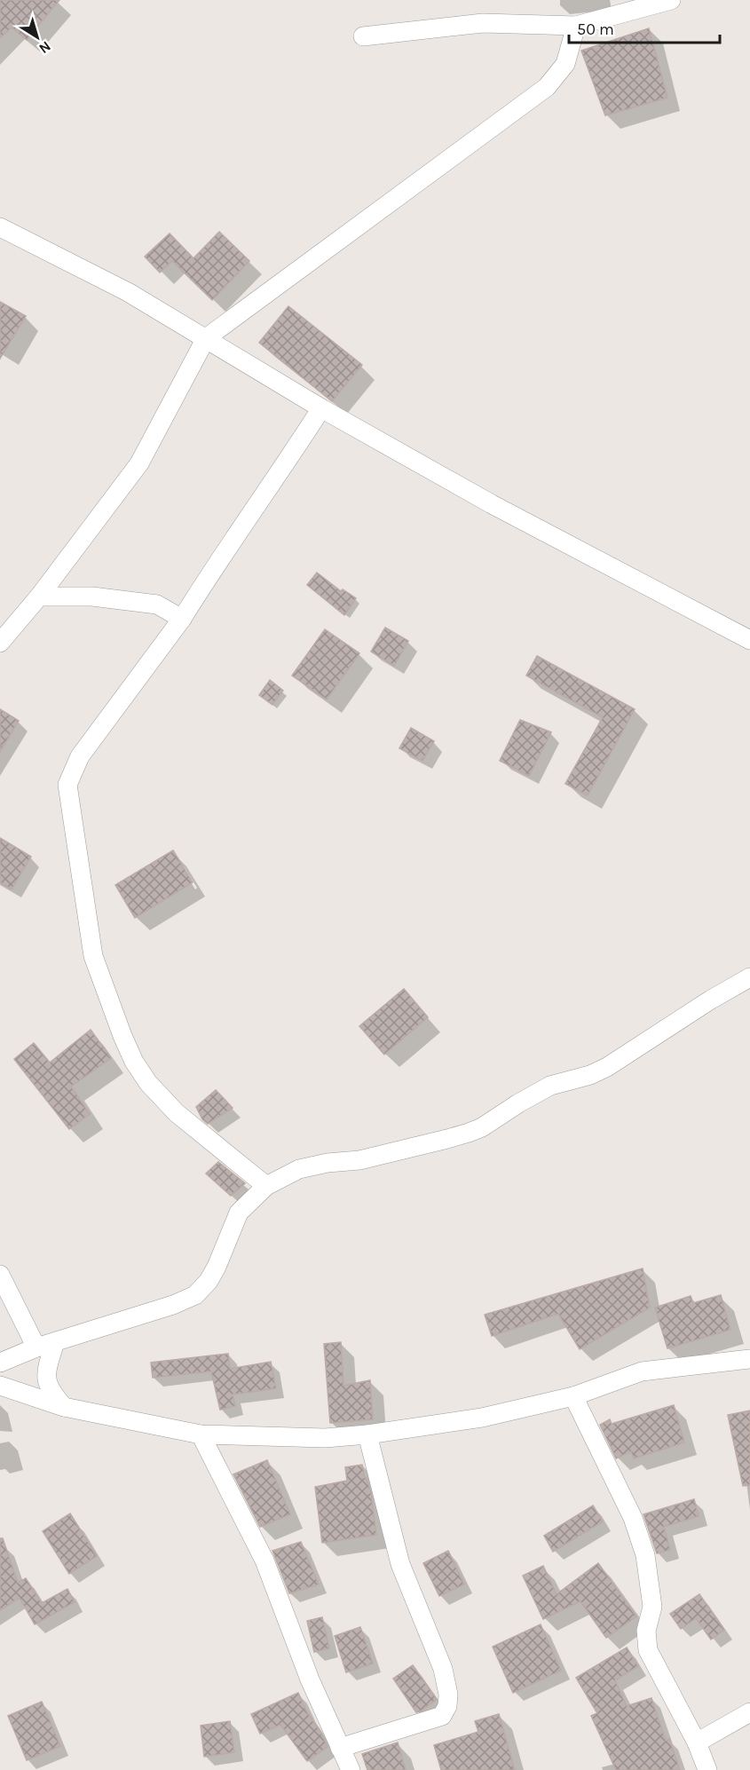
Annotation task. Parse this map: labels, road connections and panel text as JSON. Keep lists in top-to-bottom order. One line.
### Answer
{"scale_bar":"50 m","north":"bottom right"}
